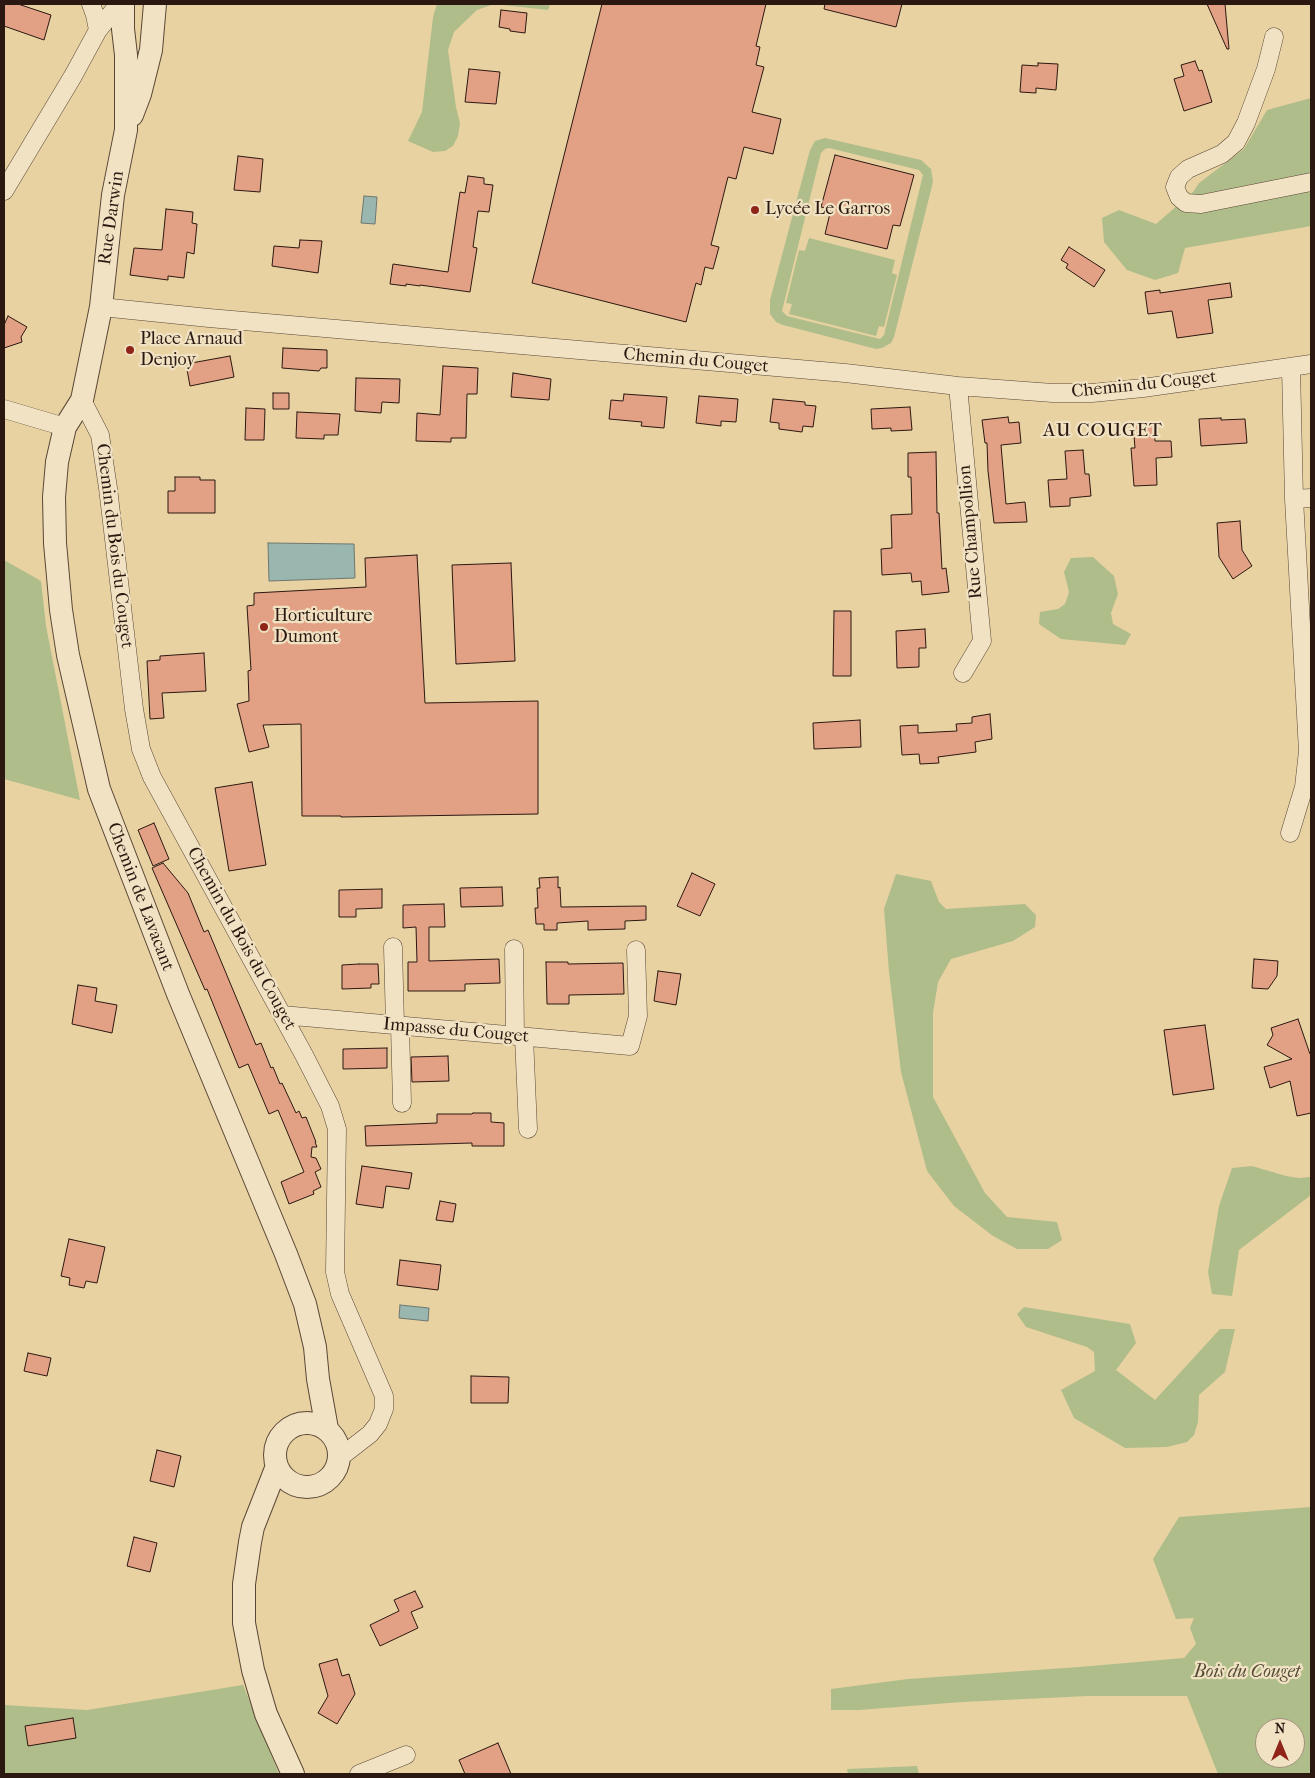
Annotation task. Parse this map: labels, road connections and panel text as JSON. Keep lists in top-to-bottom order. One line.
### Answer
{"streets":{"street":["Rue Darwin","Chemin du Couget","Rue Champollion","Chemin du Bois du Couget","Chemin de Lavacant","Impasse du Couget"]},"crossings":[["Rue Darwin","Chemin du Couget"],["Chemin du Couget","Rue Champollion"],["Chemin du Bois du Couget","Chemin de Lavacant"],["Chemin du Bois du Couget","Impasse du Couget"]],"districts":["AU COUGET"],"parks":["Bois du Couget"],"places":["Lycée Le Garros","Place Arnaud Denjoy","Horticulture Dumont"],"north":"top"}
